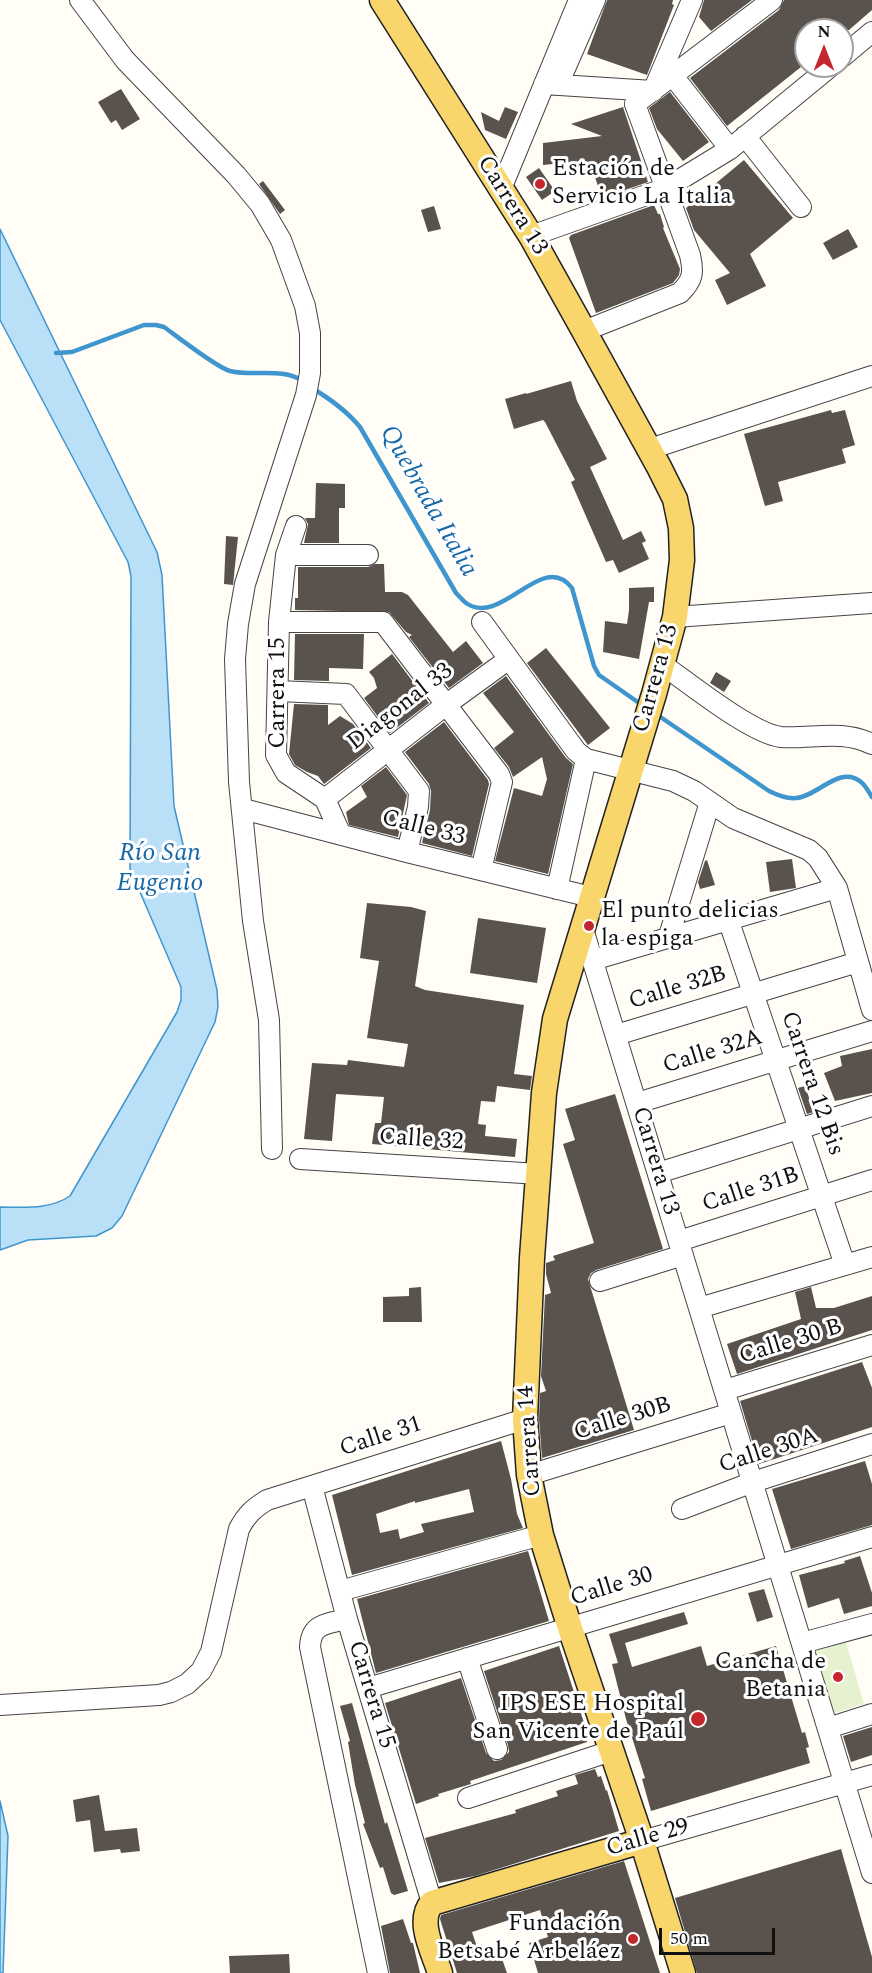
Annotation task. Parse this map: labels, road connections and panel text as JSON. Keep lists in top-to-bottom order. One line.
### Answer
{"streets":{"main road":["Carrera 13","Carrera 15","Carrera 14","Calle 29"],"street":["Diagonal 33","Calle 33","Calle 32B","Calle 32A","Carrera 12 Bis","Calle 32","Calle 31B","Calle 30 B","Calle 30B","Calle 31","Calle 30A","Calle 30"]},"crossings":[["Carrera 13","Calle 33"],["Carrera 13","Calle 32B"],["Carrera 13","Calle 32A"],["Carrera 13","Calle 31B"],["Carrera 13","Calle 30 B"],["Carrera 13","Calle 30B"],["Carrera 13","Carrera 14"],["Carrera 13","Calle 30A"],["Carrera 13","Calle 30"],["Carrera 13","Calle 29"],["Carrera 15","Diagonal 33"],["Carrera 15","Calle 31"],["Carrera 15","Calle 30"],["Carrera 15","Calle 29"],["Calle 32B","Carrera 12 Bis"],["Calle 32A","Carrera 12 Bis"],["Carrera 12 Bis","Calle 31B"],["Calle 32","Carrera 14"],["Calle 30B","Carrera 14"],["Calle 31","Carrera 14"],["Carrera 14","Calle 30"],["Carrera 14","Calle 29"]],"water":["Quebrada Italia","Río San Eugenio"],"places":["Estación de Servicio La Italia","El punto delicias la espiga","Cancha de Betania","IPS ESE Hospital San Vicente de Paúl","Fundación Betsabé Arbeláez"],"scale_bar":"50 m","north":"top"}
